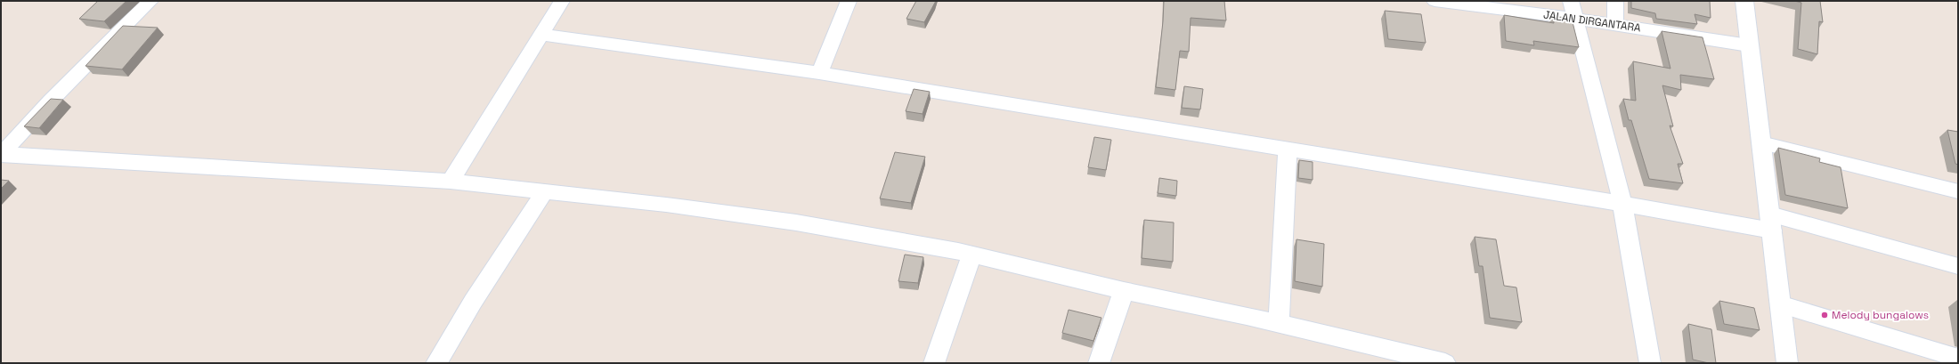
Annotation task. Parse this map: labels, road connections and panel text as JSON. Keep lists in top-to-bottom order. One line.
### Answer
{"streets":{"street":["JALAN DIRGANTARA"]},"places":["Melody bungalows"]}
